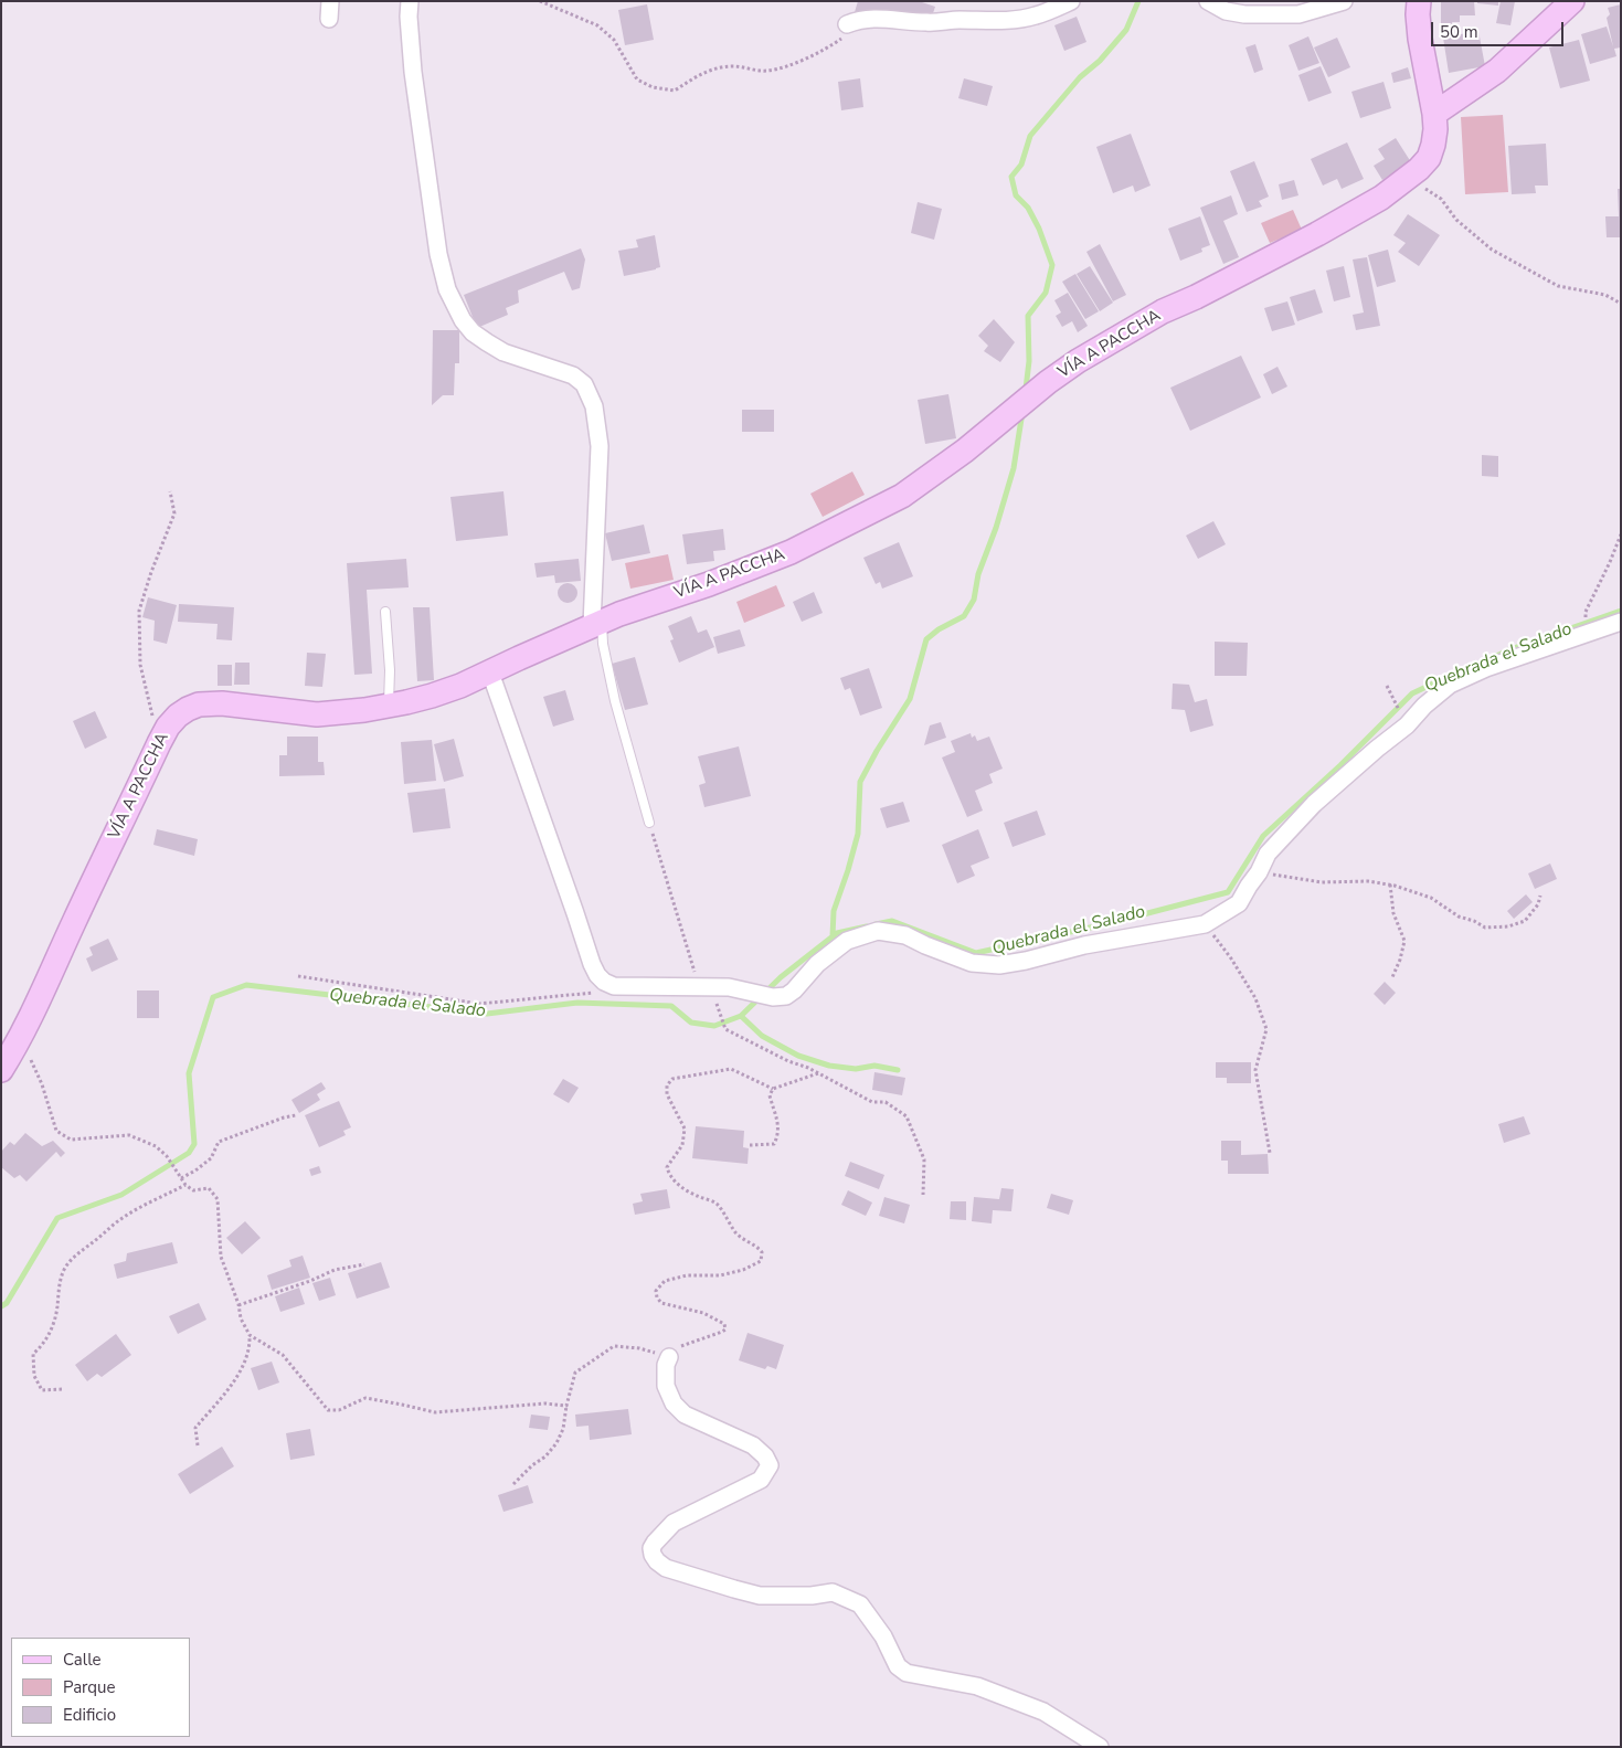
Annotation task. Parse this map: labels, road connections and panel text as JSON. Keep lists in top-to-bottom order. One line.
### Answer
{"streets":{"main road":["VÍA A PACCHA"]},"water":["Quebrada el Salado"],"legend":["Calle","Parque","Edificio"],"scale_bar":"50 m"}
